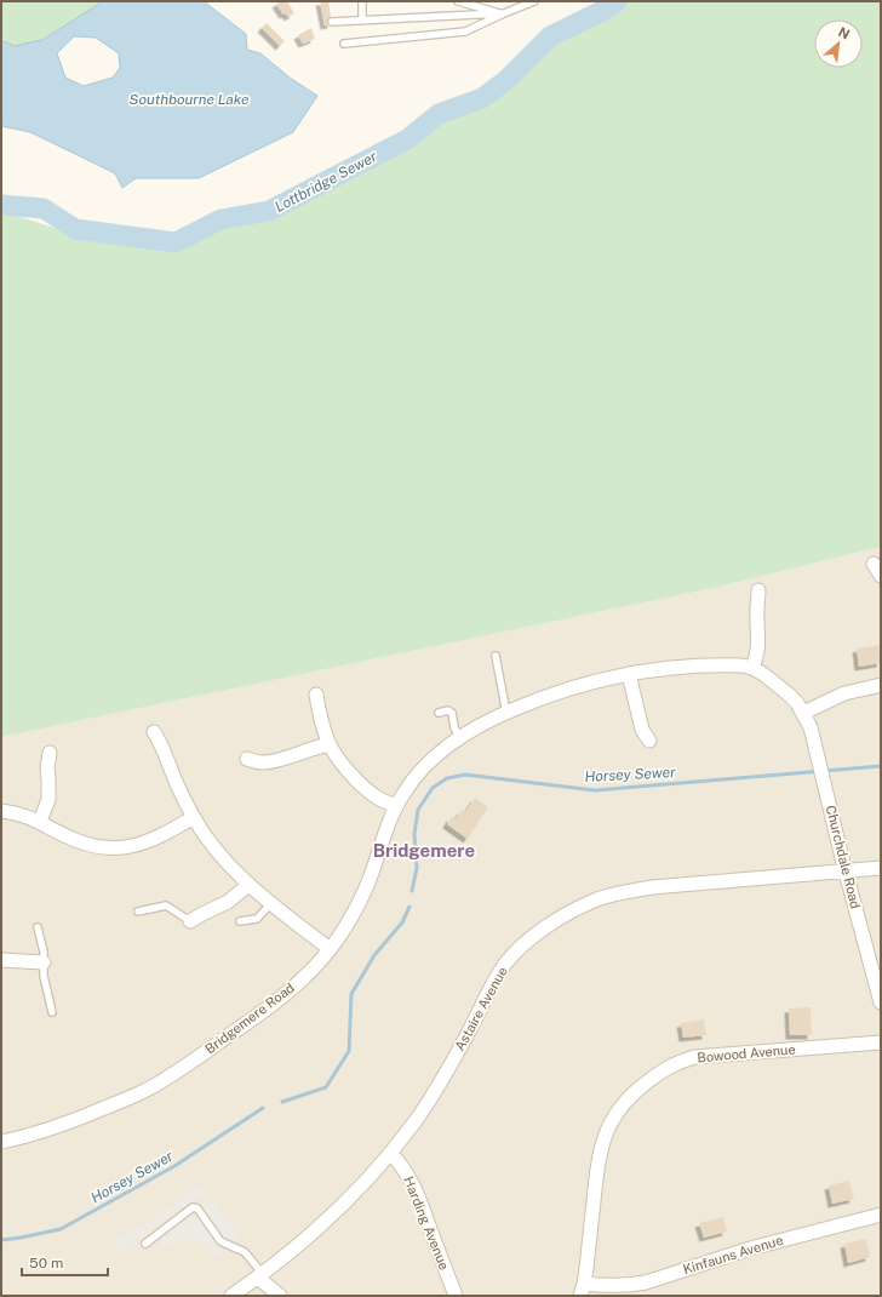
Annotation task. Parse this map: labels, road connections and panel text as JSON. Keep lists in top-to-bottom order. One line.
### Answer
{"streets":{"street":["Churchdale Road","Astaire Avenue","Bridgemere Road","Bowood Avenue","Harding Avenue","Kinfauns Avenue"]},"crossings":[["Churchdale Road","Astaire Avenue"],["Churchdale Road","Bridgemere Road"],["Astaire Avenue","Harding Avenue"],["Bowood Avenue","Kinfauns Avenue"]],"districts":["Bridgemere"],"water":["Southbourne Lake","Lottbridge Sewer","Horsey Sewer"],"scale_bar":"50 m","north":"top right"}
